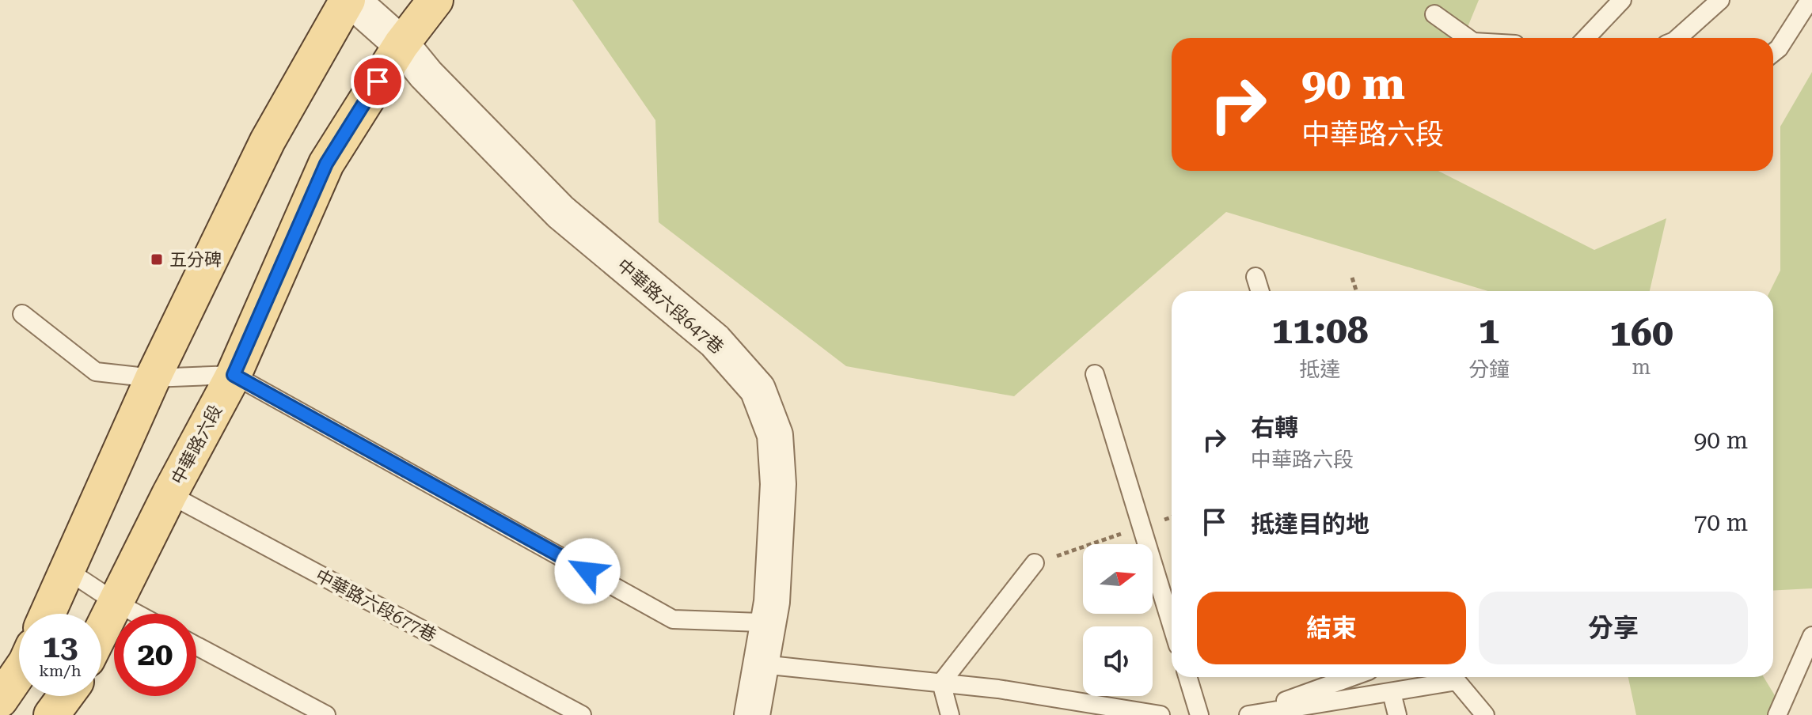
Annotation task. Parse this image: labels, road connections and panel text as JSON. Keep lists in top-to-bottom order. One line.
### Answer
{"streets":{"main road":["中華路六段"],"street":["中華路六段647巷"],"lane":["中華路六段677巷"]},"crossings":[["中華路六段647巷","中華路六段"],["中華路六段","中華路六段677巷"]],"places":{"transit":["五分碑"]},"north":"right","page":{"turn":["90 m","中華路六段"],"eta":["11:08","抵達","1","分鐘","160","m"],"list":[{"name":"右轉","note":"中華路六段","value":"90 m"},{"name":"抵達目的地","value":"70 m"}],"buttons":["結束","分享"],"speed":"13 km/h","limit":"20"}}
